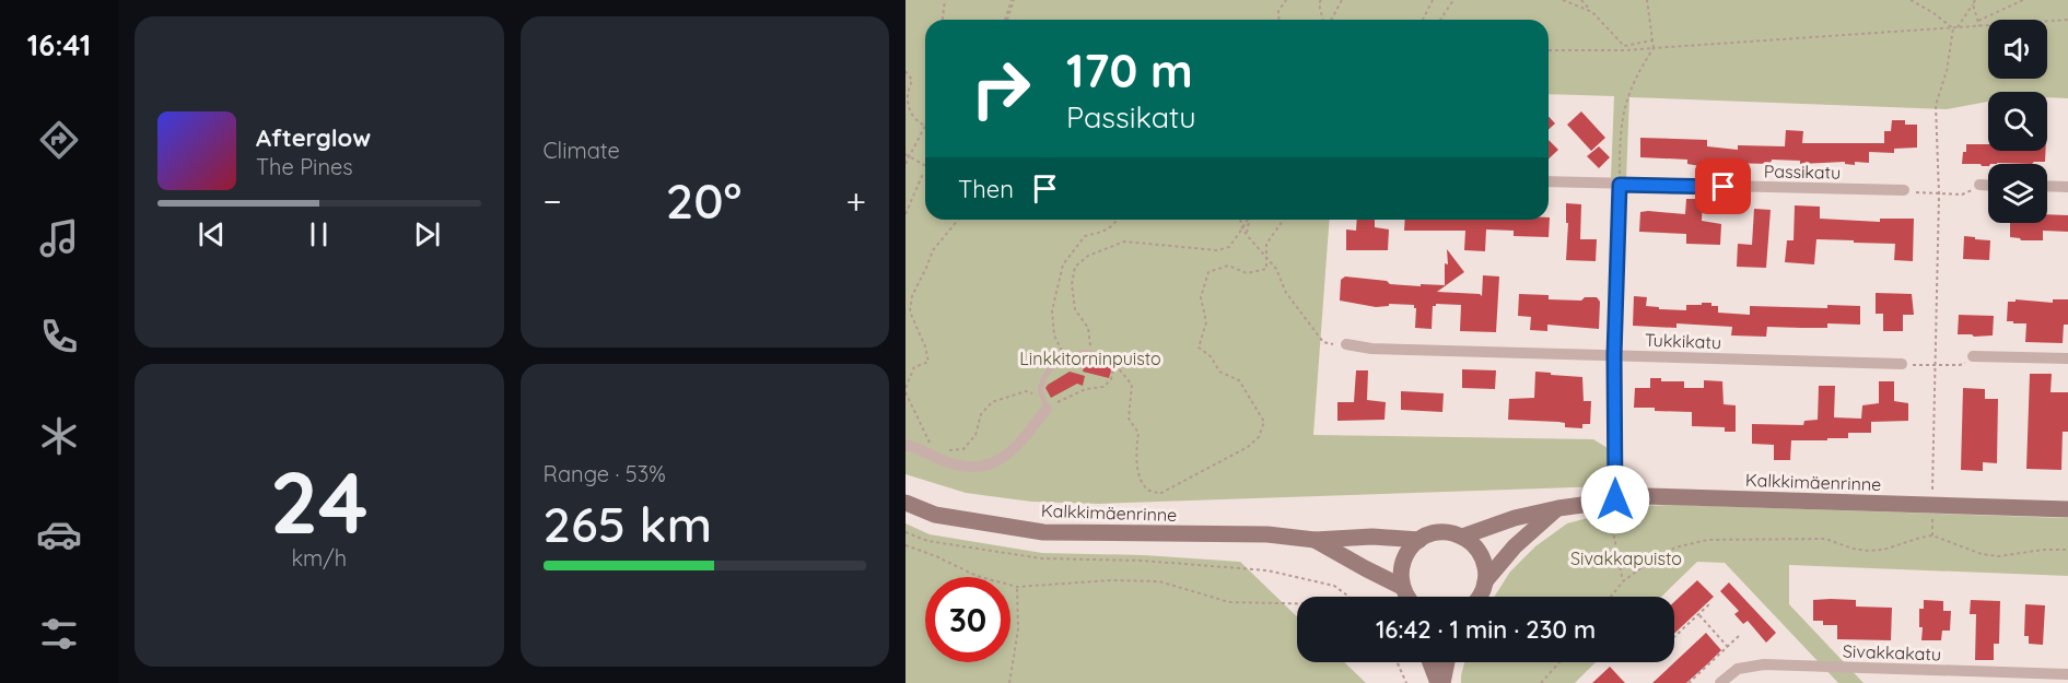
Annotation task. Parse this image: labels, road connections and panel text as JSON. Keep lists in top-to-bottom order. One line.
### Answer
{"streets":{"street":["Passikatu","Tukkikatu","Kalkkimäenrinne","Sivakkakatu"]},"parks":["Linkkitorninpuisto","Sivakkapuisto"],"page":{"tabs":"16:41","tile":["Climate",["24","km/h"],["Range · 53%","265 km"]],"turn":["170 m","Passikatu"],"song":["Afterglow","The Pines"],"then":"Then","heat":["−","20°","+"],"limit":"30","trip":"16:42 · 1 min · 230 m"}}
